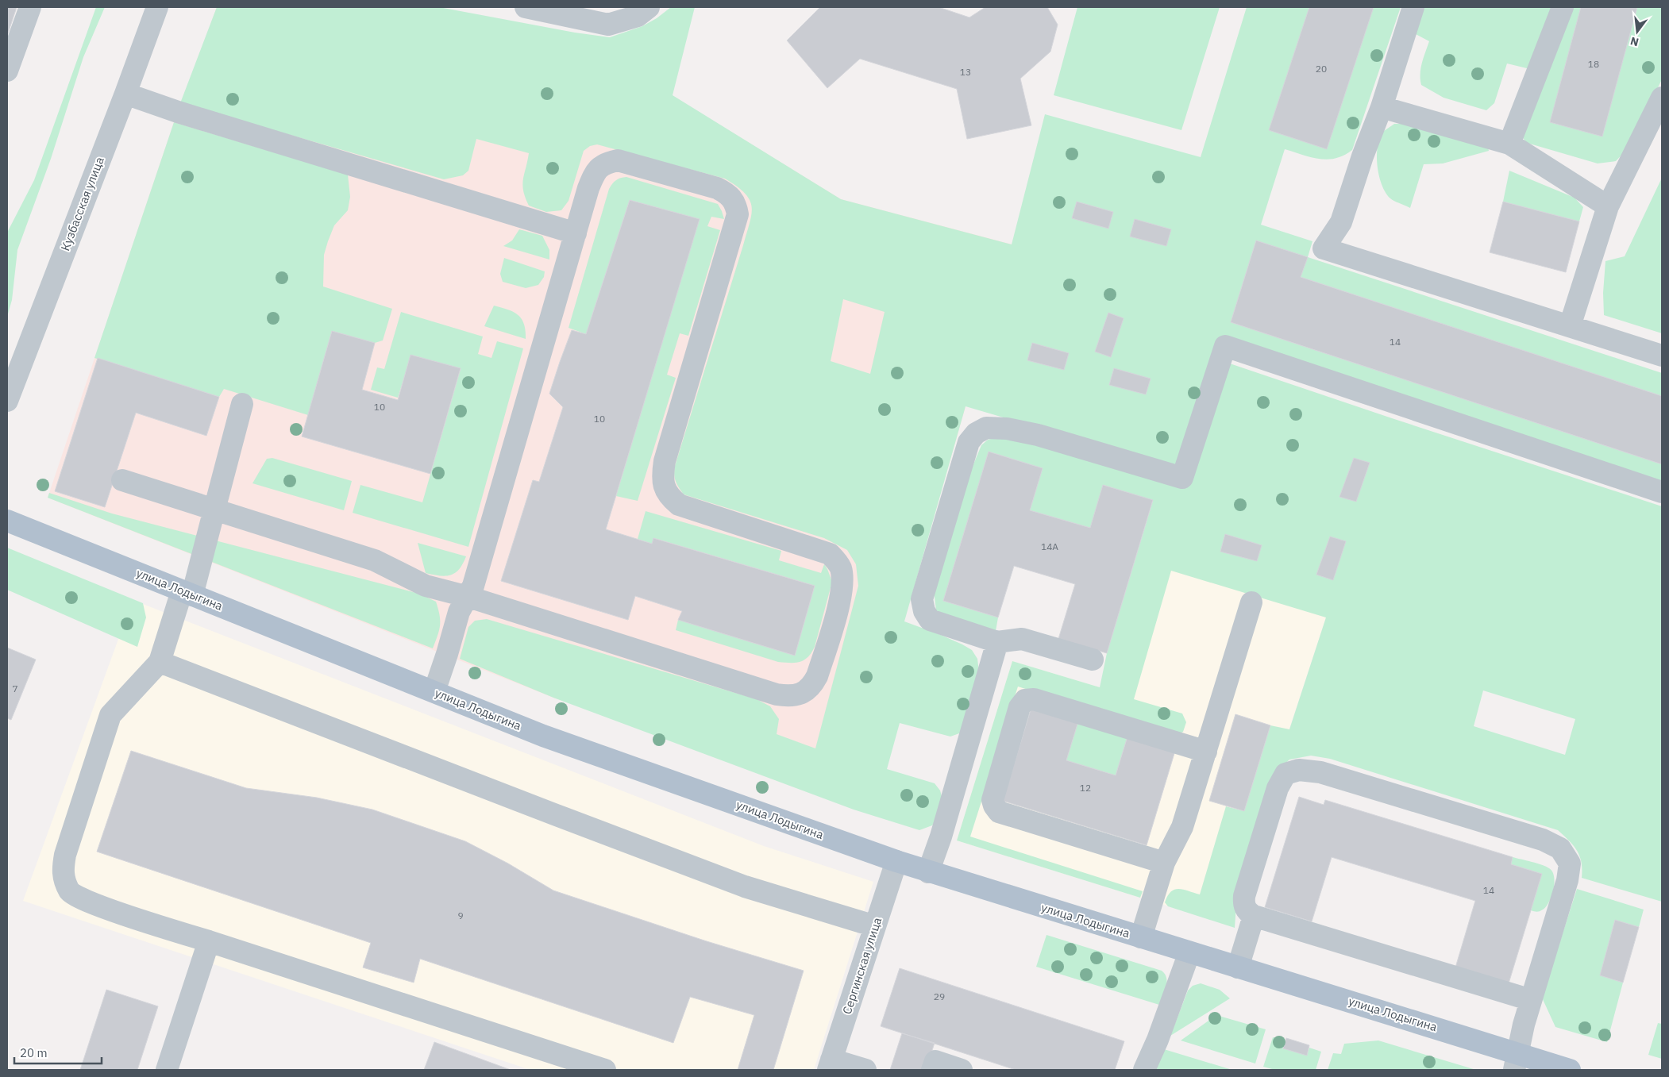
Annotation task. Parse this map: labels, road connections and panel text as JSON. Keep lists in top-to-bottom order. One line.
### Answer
{"streets":{"main road":["улица Лодыгина"],"street":["Кузбасская улица","Сергинская улица"]},"crossings":[["улица Лодыгина","Сергинская улица"]],"house_numbers":["18","20","13","14","10","10","14А","7","12","14","9","29"],"scale_bar":"20 m","north":"bottom"}
